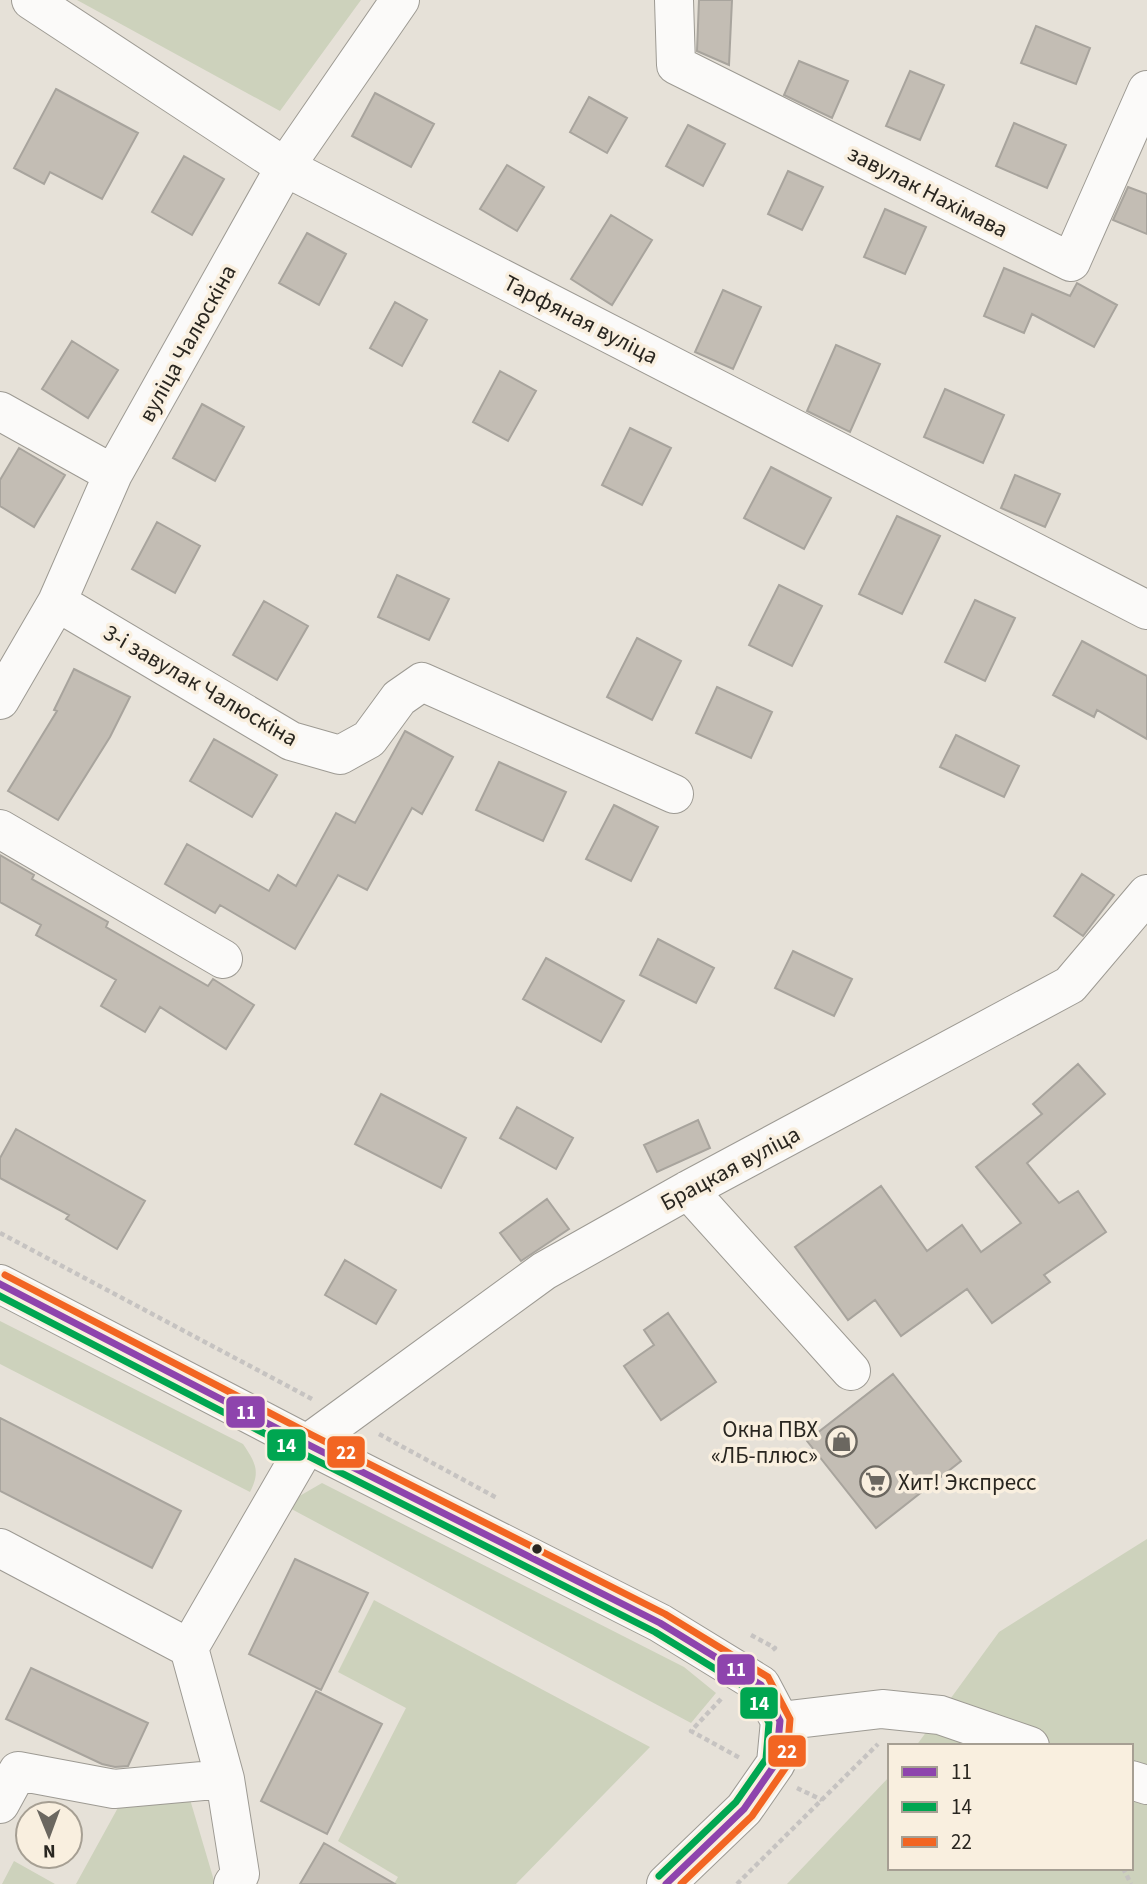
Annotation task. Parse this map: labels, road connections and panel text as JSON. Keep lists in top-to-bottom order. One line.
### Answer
{"streets":{"street":["завулак Нахімава","Тарфяная вуліца","вуліца Чалюскіна","3-і завулак Чалюскіна","Брацкая вуліца"]},"crossings":[["Тарфяная вуліца","вуліца Чалюскіна"],["вуліца Чалюскіна","3-і завулак Чалюскіна"]],"places":{"shop":["Окна ПВХ «ЛБ-плюс»"],"supermarket":["Хит! Экспресс"]},"lines":["transit line 22","transit line 11","transit line 14"],"legend":["11","14","22"],"north":"bottom"}
